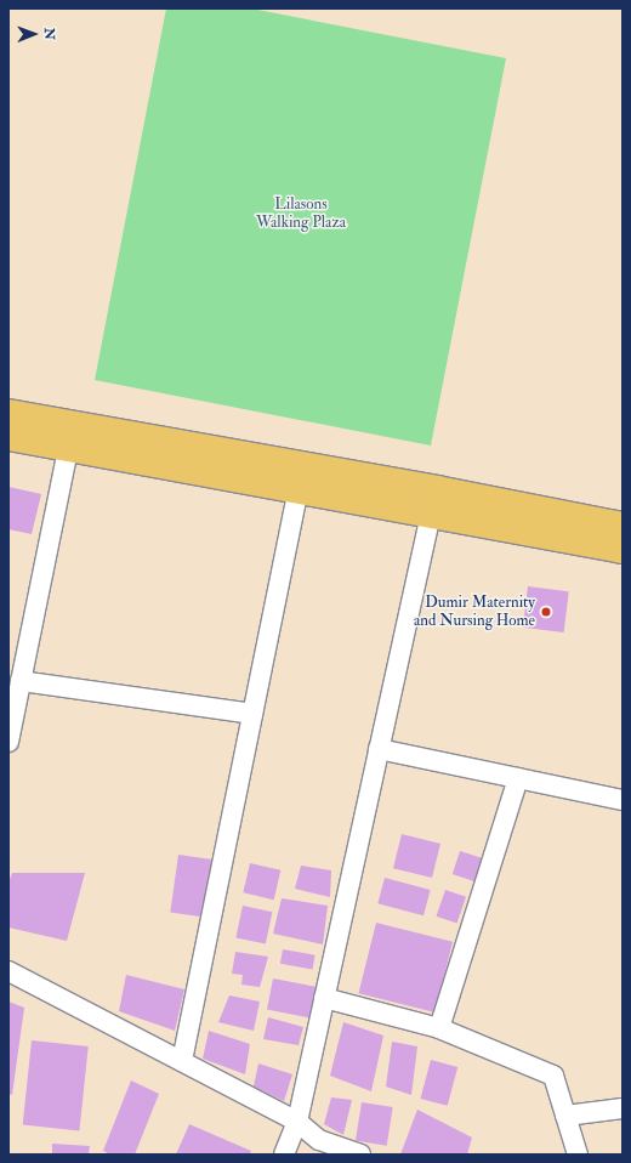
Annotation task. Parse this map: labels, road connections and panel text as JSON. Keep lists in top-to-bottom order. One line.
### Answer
{"parks":["Lilasons Walking Plaza"],"places":["Dumir Maternity and Nursing Home"],"north":"right"}
